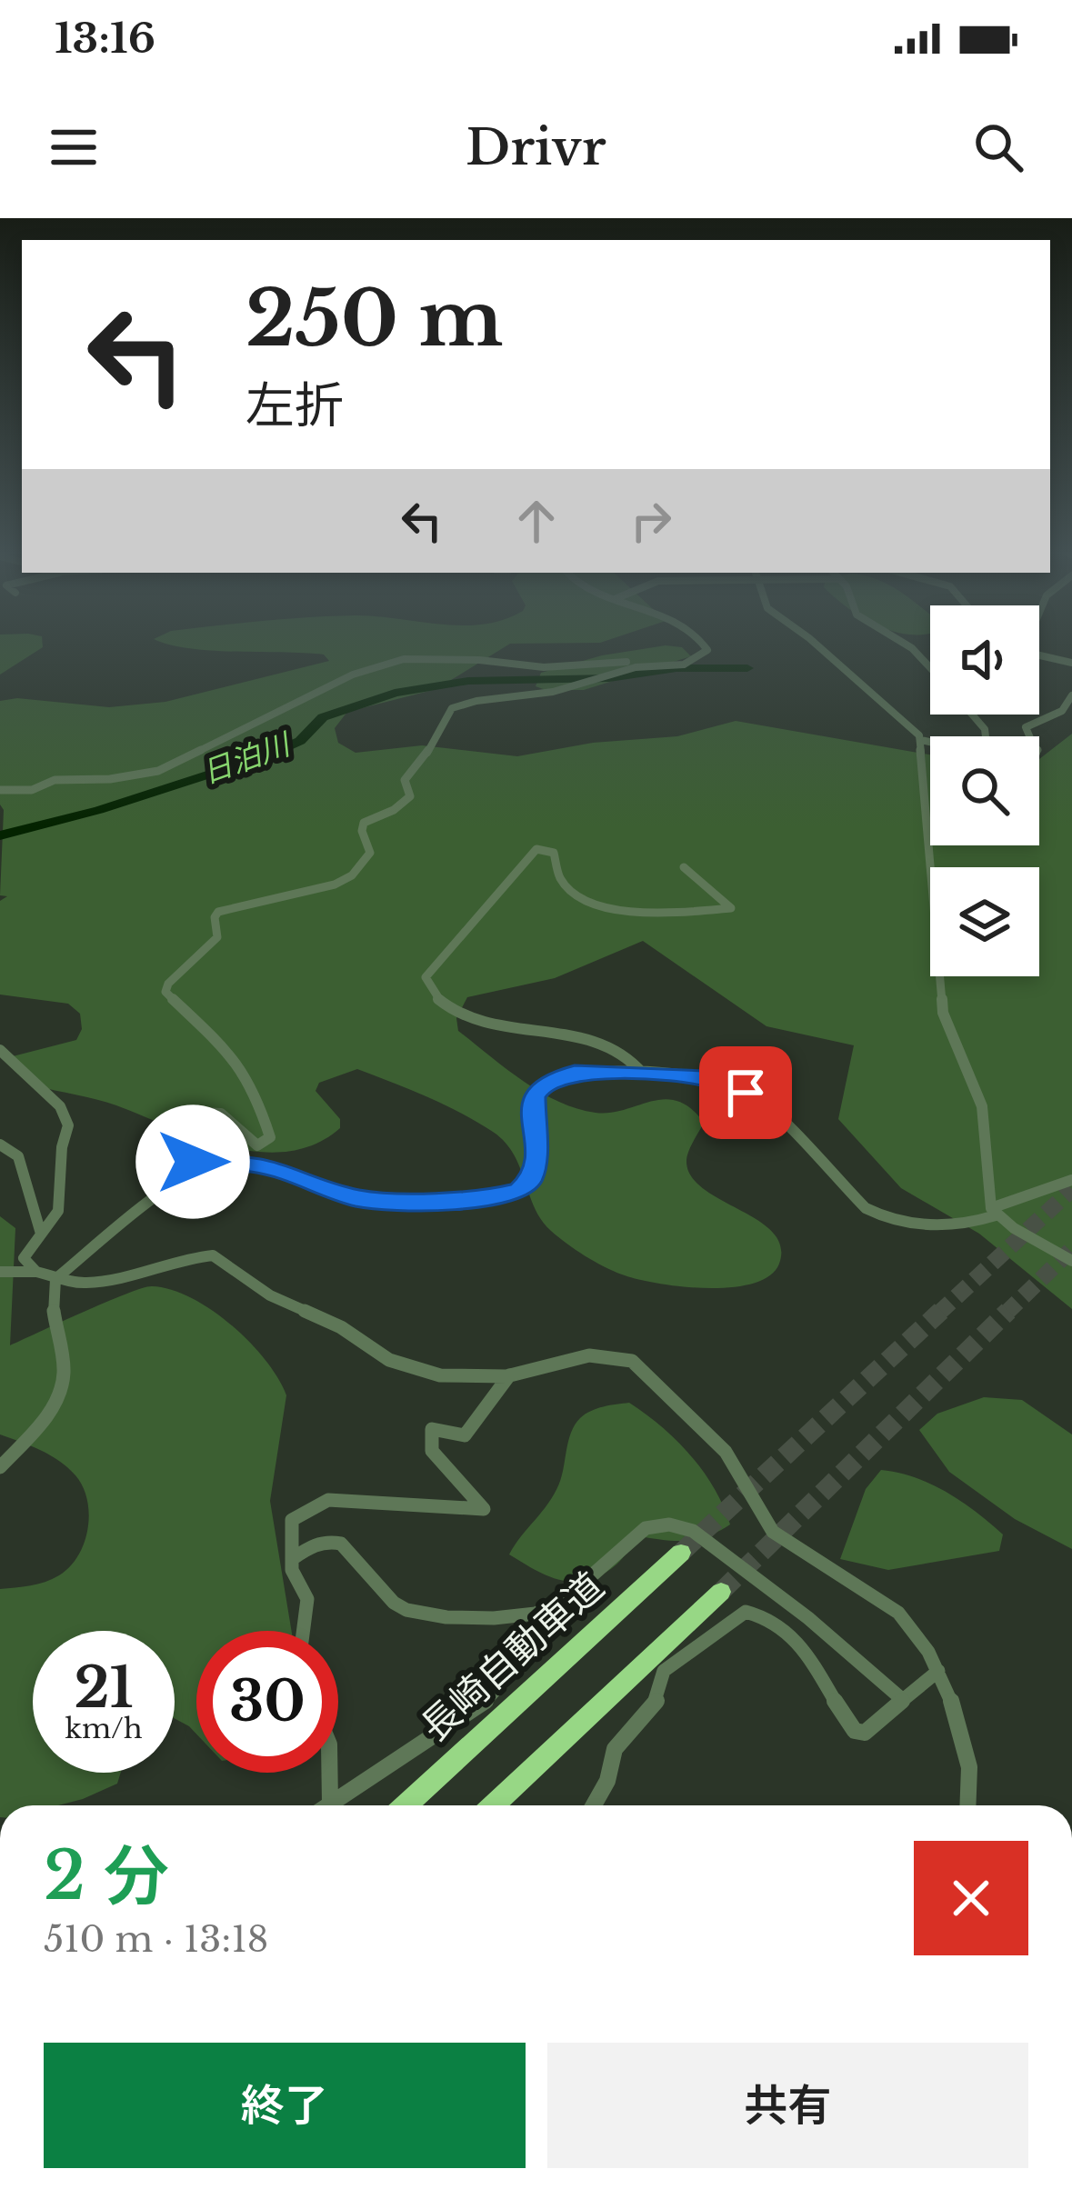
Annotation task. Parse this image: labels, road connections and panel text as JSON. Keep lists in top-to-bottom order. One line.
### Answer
{"streets":{"highway":["長崎自動車道"]},"water":["日泊川"],"page":{"status":"13:16","header":"Drivr","turn":["250 m","左折"],"speed":"21 km/h","limit":"30","heading":["2 分","510 m · 13:18"],"buttons":["終了","共有"]}}
